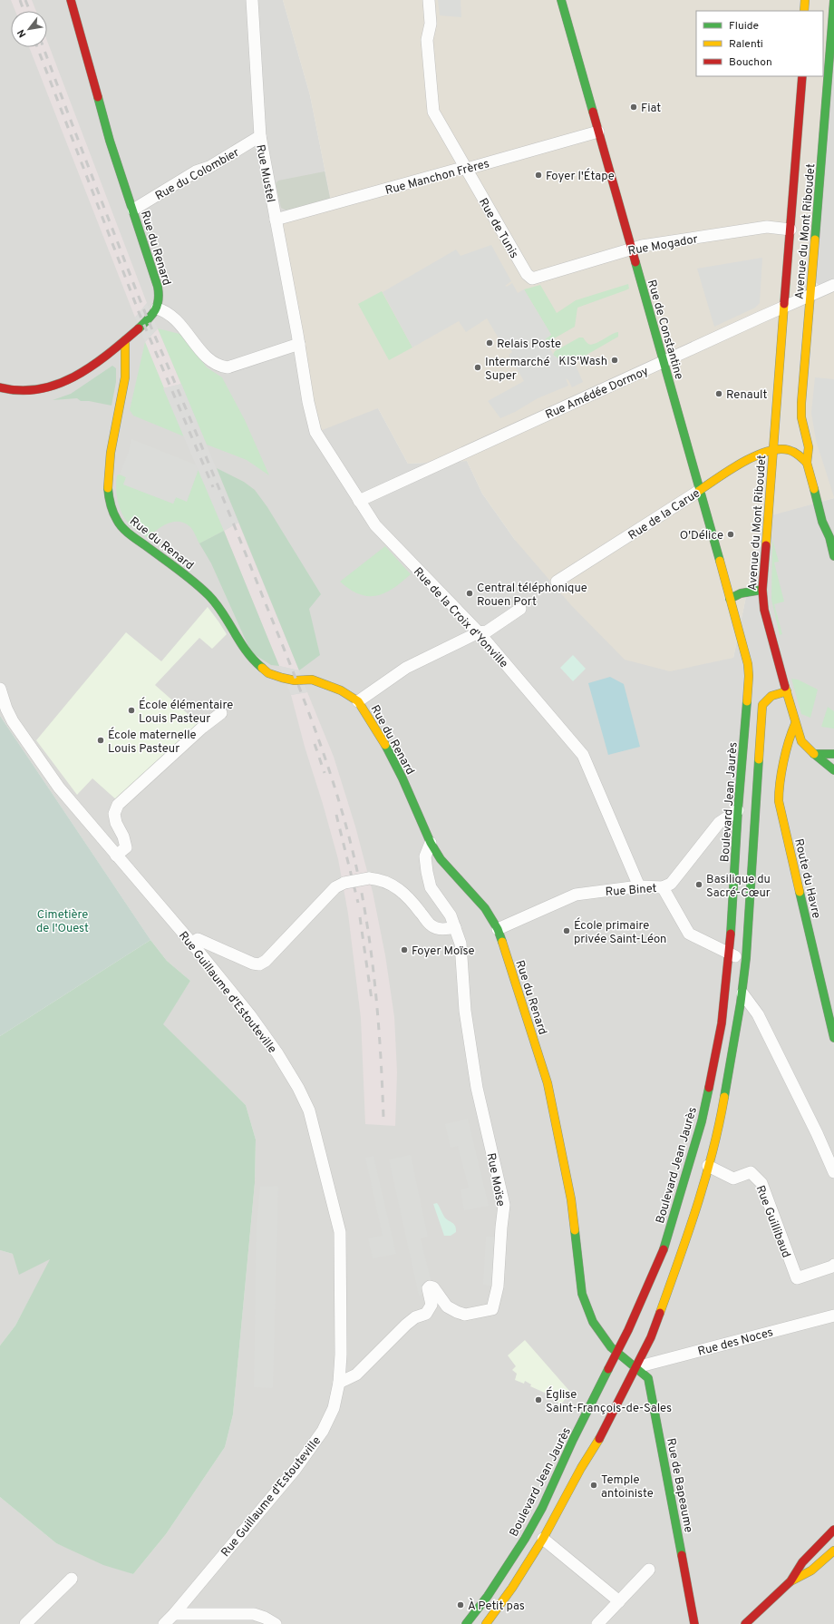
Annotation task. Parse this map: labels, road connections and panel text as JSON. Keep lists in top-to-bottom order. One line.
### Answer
{"streets":{"main road":["Avenue du Mont Riboudet","Rue du Renard","Rue de Constantine","Rue de la Carue","Boulevard Jean Jaurès","Route du Havre","Rue de Bapeaume"],"street":["Rue du Colombier","Rue Mustel","Rue Manchon Frères","Rue de Tunis","Rue Mogador","Rue Amédée Dormoy","Rue de la Croix d'Yonville","Rue Binet","Rue Guillaume d'Estouteville","Rue Moïse","Rue Guillibaud","Rue des Noces"]},"crossings":[["Rue du Colombier","Rue Mustel"],["Rue du Colombier","Rue du Renard"],["Rue Mustel","Rue Manchon Frères"],["Rue Mustel","Rue de la Croix d'Yonville"],["Rue Manchon Frères","Rue de Tunis"],["Rue Manchon Frères","Rue de Constantine"],["Rue de Tunis","Rue Mogador"],["Avenue du Mont Riboudet","Rue Mogador"],["Avenue du Mont Riboudet","Rue Amédée Dormoy"],["Avenue du Mont Riboudet","Rue de la Carue"],["Avenue du Mont Riboudet","Route du Havre"],["Rue Mogador","Rue de Constantine"],["Rue du Renard","Boulevard Jean Jaurès"],["Rue du Renard","Rue Binet"],["Rue du Renard","Rue Moïse"],["Rue du Renard","Rue des Noces"],["Rue du Renard","Rue de Bapeaume"],["Rue de Constantine","Rue Amédée Dormoy"],["Rue de Constantine","Rue de la Carue"],["Rue de Constantine","Boulevard Jean Jaurès"],["Rue Amédée Dormoy","Rue de la Croix d'Yonville"],["Rue de la Croix d'Yonville","Rue Binet"],["Boulevard Jean Jaurès","Rue Binet"],["Rue Guillaume d'Estouteville","Rue Moïse"],["Rue des Noces","Rue de Bapeaume"]],"parks":["Cimetière de l'Ouest"],"places":["Fiat","Foyer l'Étape","Relais Poste","KIS'Wash","Intermarché Super","Renault","O'Délice","Central téléphonique Rouen Port","École élémentaire Louis Pasteur","École maternelle Louis Pasteur","Basilique du Sacré-Cœur","École primaire privée Saint-Léon","Foyer Moïse","Église Saint-François-de-Sales","Temple antoiniste","À Petit pas"],"legend":["Fluide","Ralenti","Bouchon"],"north":"bottom left"}
